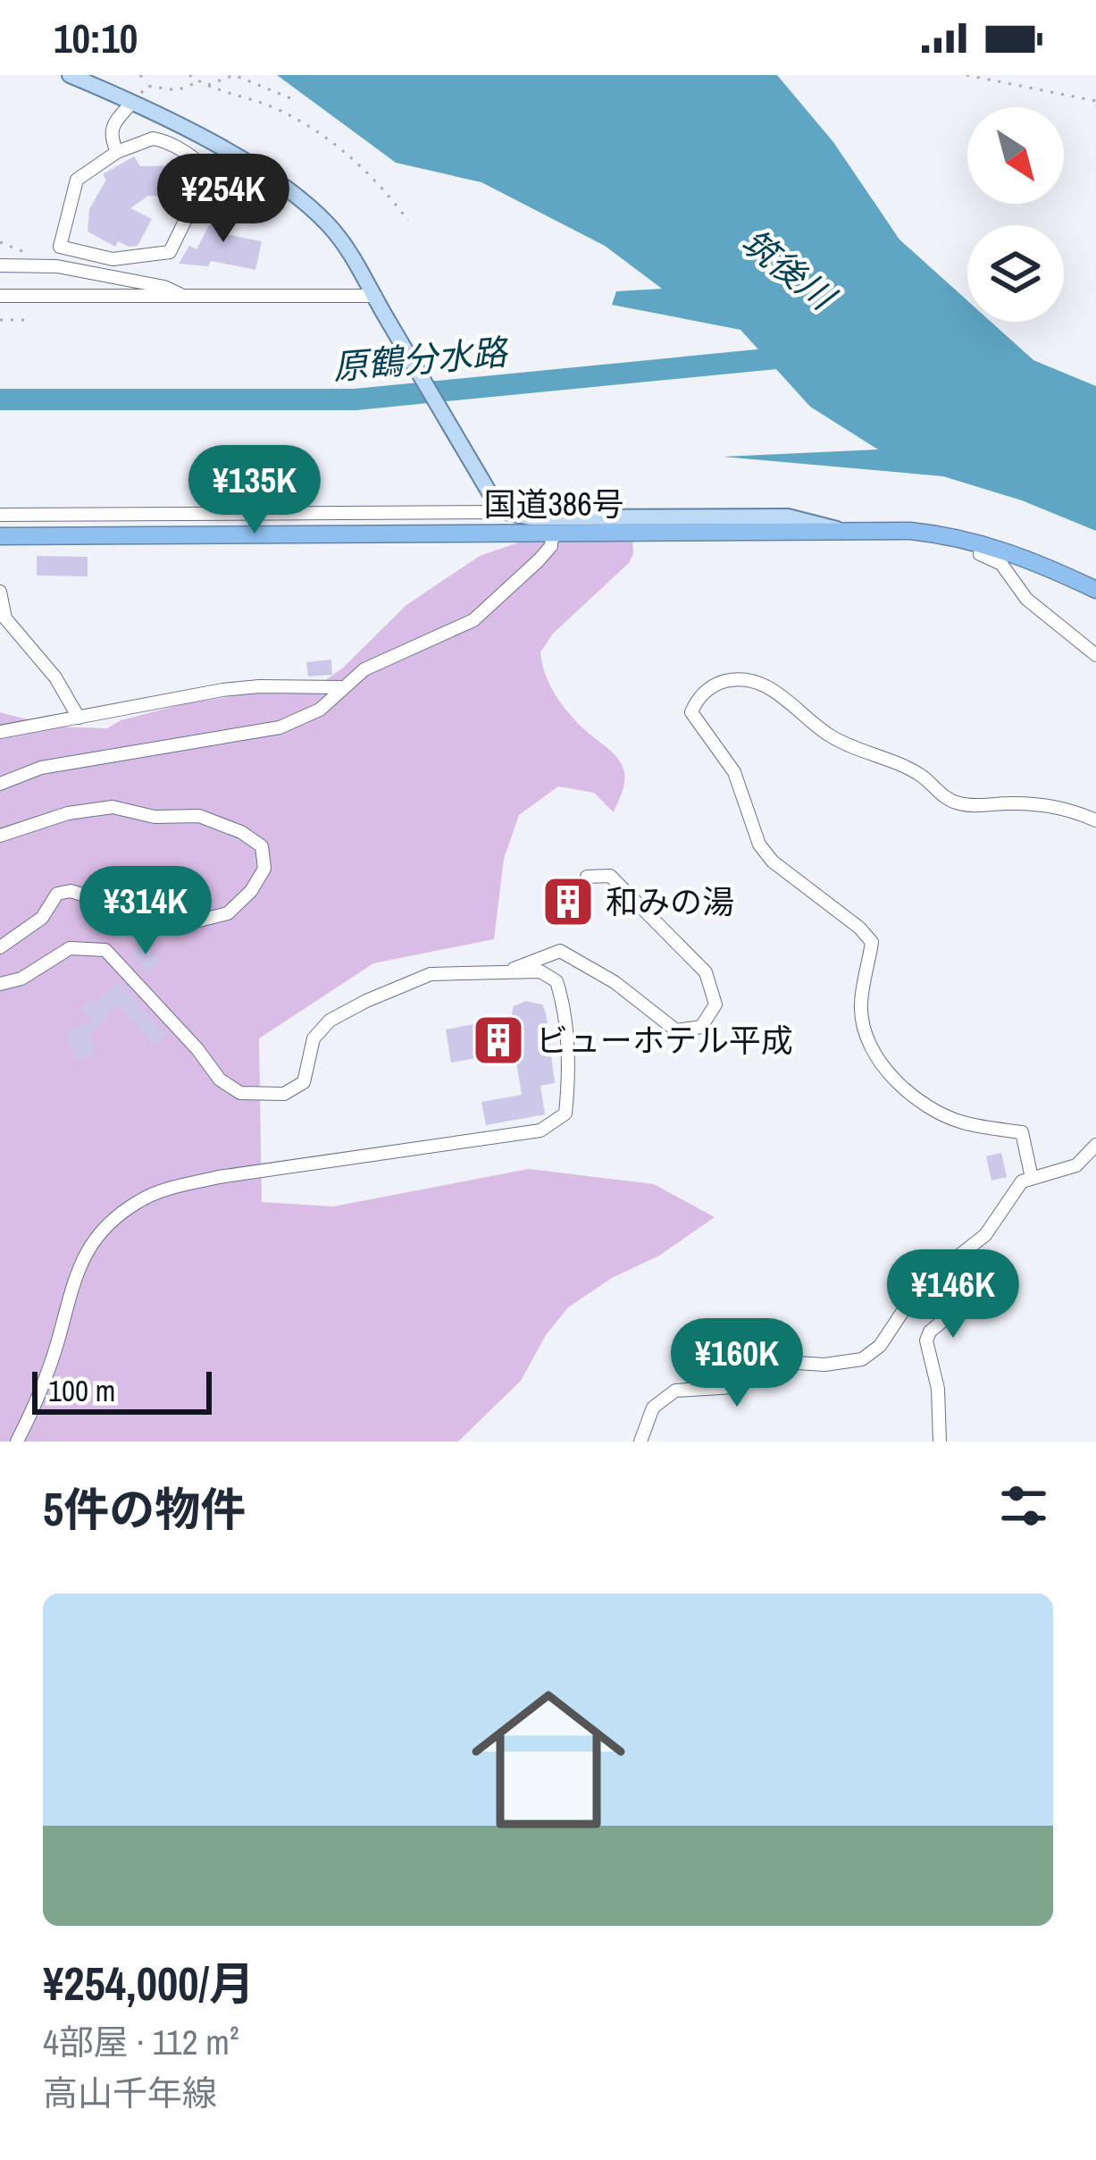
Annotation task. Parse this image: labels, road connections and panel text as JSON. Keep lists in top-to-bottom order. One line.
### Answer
{"streets":{"highway":["国道386号"]},"water":["筑後川","原鶴分水路"],"places":{"building":["和みの湯","ビューホテル平成"]},"scale_bar":"100 m","north":"bottom right","page":{"status":"10:10","price":["¥254K","¥135K","¥314K","¥146K","¥160K"],"scale":"100 m","heading":"5件の物件","list":[{"name":"¥254,000/月","note":"4部屋 · 112 m² · 高山千年線"}]}}
